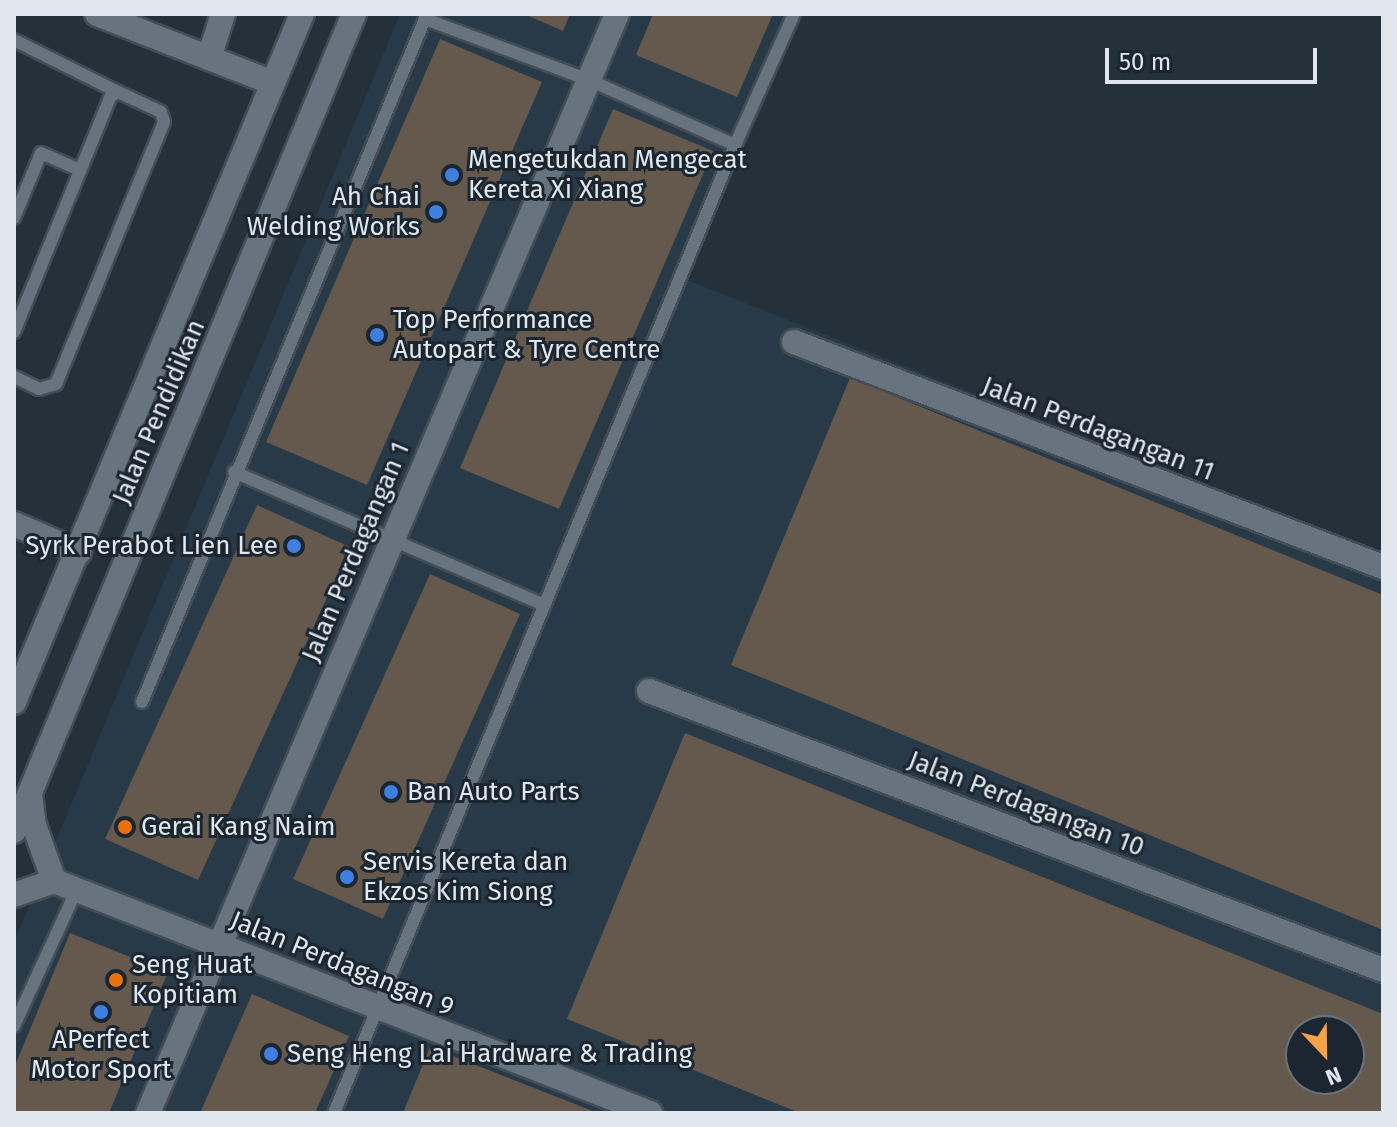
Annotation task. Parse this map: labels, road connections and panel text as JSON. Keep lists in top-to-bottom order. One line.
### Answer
{"streets":{"street":["Jalan Pendidikan","Jalan Perdagangan 11","Jalan Perdagangan 1","Jalan Perdagangan 10","Jalan Perdagangan 9"]},"crossings":[["Jalan Perdagangan 1","Jalan Perdagangan 9"]],"places":["Mengetukdan Mengecat Kereta Xi Xiang","Ah Chai Welding Works","Top Performance Autopart & Tyre Centre","Syrk Perabot Lien Lee","Ban Auto Parts","Gerai Kang Naim","Servis Kereta dan Ekzos Kim Siong","Seng Huat Kopitiam","APerfect Motor Sport","Seng Heng Lai Hardware & Trading"],"scale_bar":"50 m","north":"bottom"}
